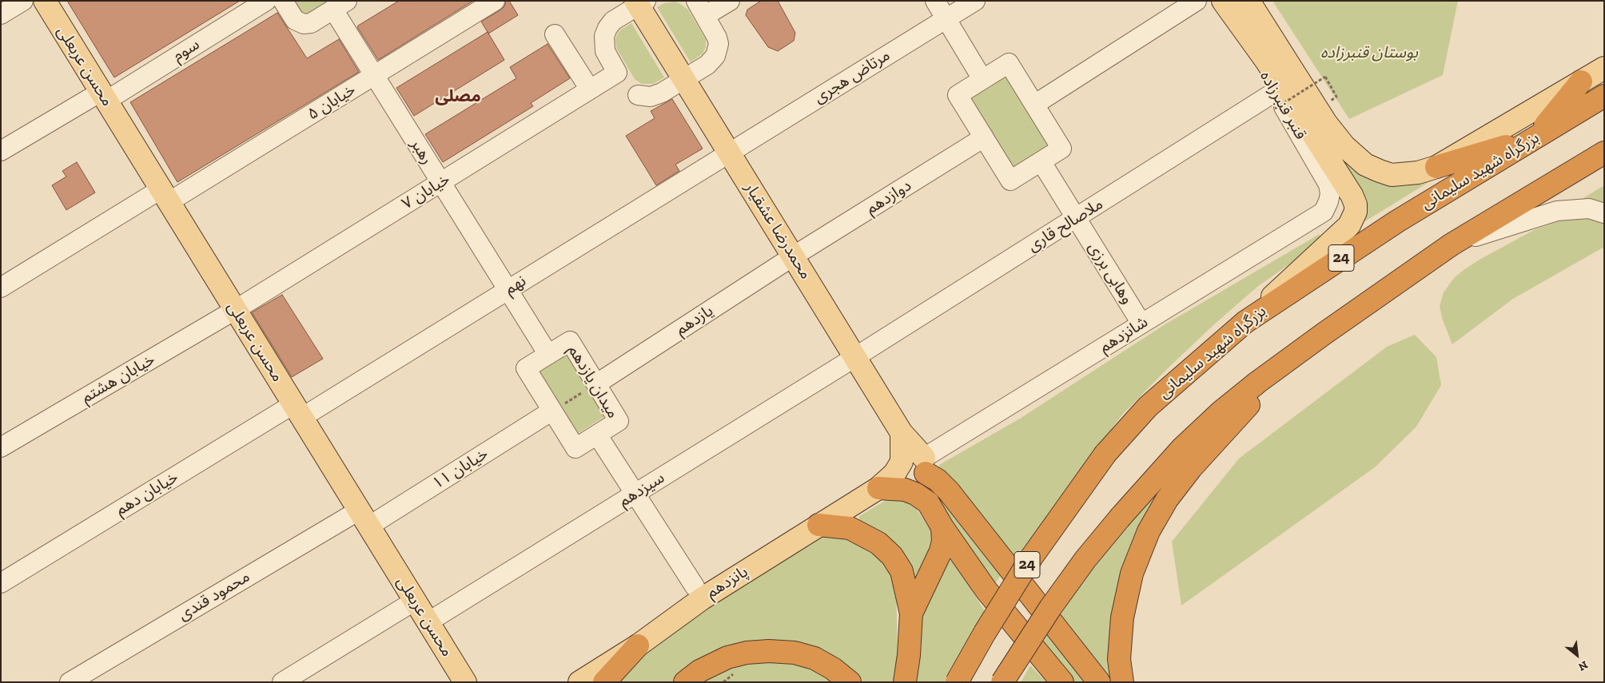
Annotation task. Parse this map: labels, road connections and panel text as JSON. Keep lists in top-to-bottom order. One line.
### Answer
{"streets":{"highway":["بزرگراه شهید سلیمانی","24"],"main road":["محسن عربعلی","قنبر قنبرزاده","محمدرضا عشقیار","پانزدهم"],"street":["سوم","مرتاض هجری","خیابان ۵","رهبر","خیابان ۷","دوازدهم","ملاصالح قاری","وهابی برزی","نهم","یازدهم","شانزدهم","خیابان هشتم","میدان یازدهم","خیابان ۱۱","سیزدهم","خیابان دهم","محمود قندی"]},"crossings":[["سوم","محسن عربعلی"],["محسن عربعلی","خیابان ۵"],["محسن عربعلی","خیابان ۷"],["محسن عربعلی","نهم"],["محسن عربعلی","خیابان هشتم"],["محسن عربعلی","خیابان ۱۱"],["محسن عربعلی","سیزدهم"],["محسن عربعلی","خیابان دهم"],["محسن عربعلی","محمود قندی"],["مرتاض هجری","محمدرضا عشقیار"],["مرتاض هجری","نهم"],["خیابان ۵","رهبر"],["قنبر قنبرزاده","ملاصالح قاری"],["قنبر قنبرزاده","شانزدهم"],["رهبر","خیابان ۷"],["رهبر","نهم"],["رهبر","میدان یازدهم"],["خیابان ۷","محمدرضا عشقیار"],["خیابان ۷","خیابان هشتم"],["دوازدهم","محمدرضا عشقیار"],["دوازدهم","یازدهم"],["ملاصالح قاری","محمدرضا عشقیار"],["ملاصالح قاری","وهابی برزی"],["ملاصالح قاری","سیزدهم"],["محمدرضا عشقیار","نهم"],["محمدرضا عشقیار","یازدهم"],["محمدرضا عشقیار","شانزدهم"],["محمدرضا عشقیار","سیزدهم"],["محمدرضا عشقیار","پانزدهم"],["وهابی برزی","شانزدهم"],["نهم","خیابان دهم"],["یازدهم","میدان یازدهم"],["میدان یازدهم","خیابان ۱۱"],["خیابان ۱۱","محمود قندی"]],"districts":["مصلی"],"parks":["بوستان قنبرزاده"],"north":"bottom right"}
